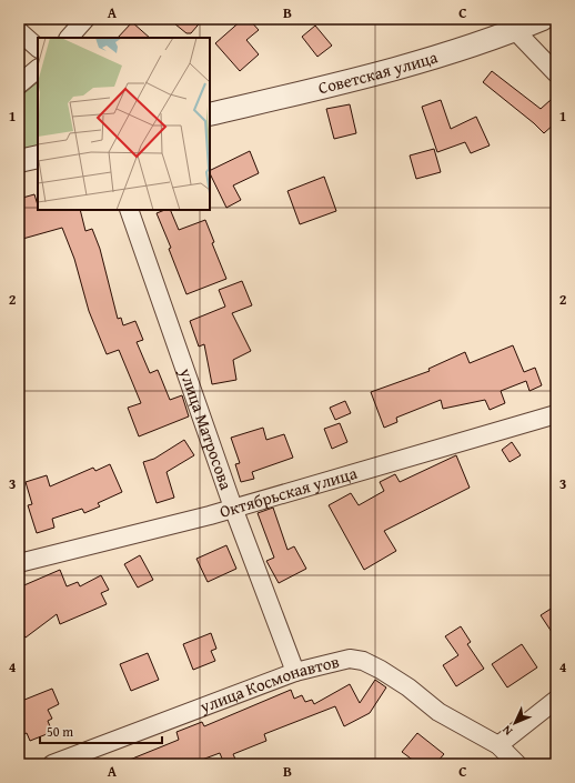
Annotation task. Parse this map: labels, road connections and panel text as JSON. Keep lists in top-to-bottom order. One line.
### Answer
{"streets":{"street":["Советская улица","улица Матросова","Октябрьская улица","улица Космонавтов"]},"crossings":[["улица Матросова","Октябрьская улица"],["улица Матросова","улица Космонавтов"]],"scale_bar":"50 m","north":"bottom left","grid":{"columns":["A","B","C"],"rows":["1","2","3","4"]}}
